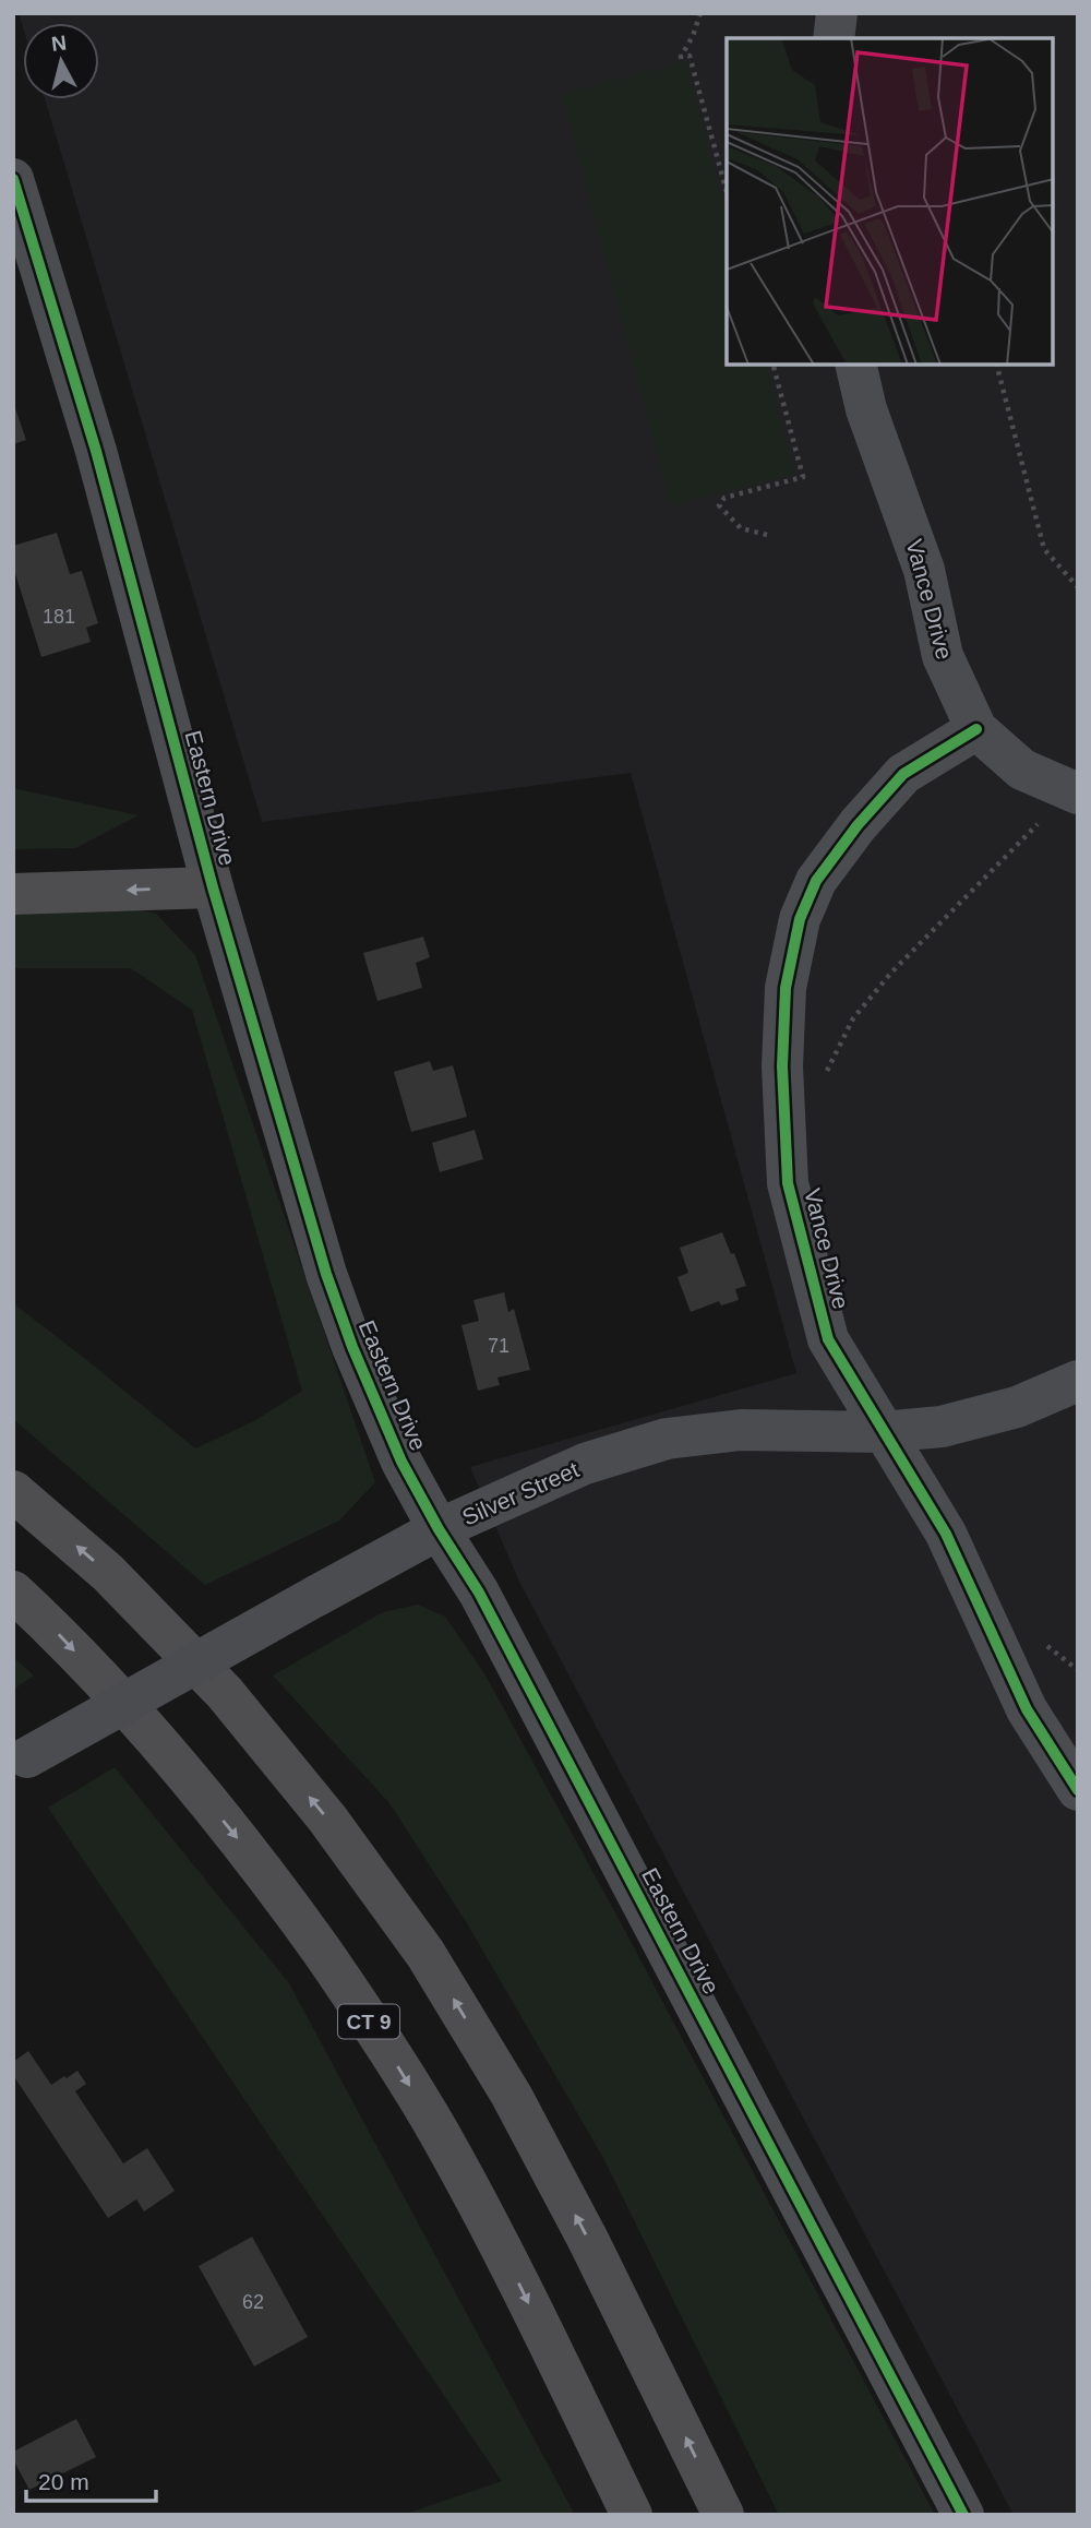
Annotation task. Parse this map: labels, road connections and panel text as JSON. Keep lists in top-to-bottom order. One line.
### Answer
{"streets":{"highway":["CT 9"],"street":["Vance Drive","Eastern Drive","Silver Street"]},"crossings":[["Vance Drive","Silver Street"],["Eastern Drive","Silver Street"]],"house_numbers":["181","71","62"],"scale_bar":"20 m","north":"top"}
